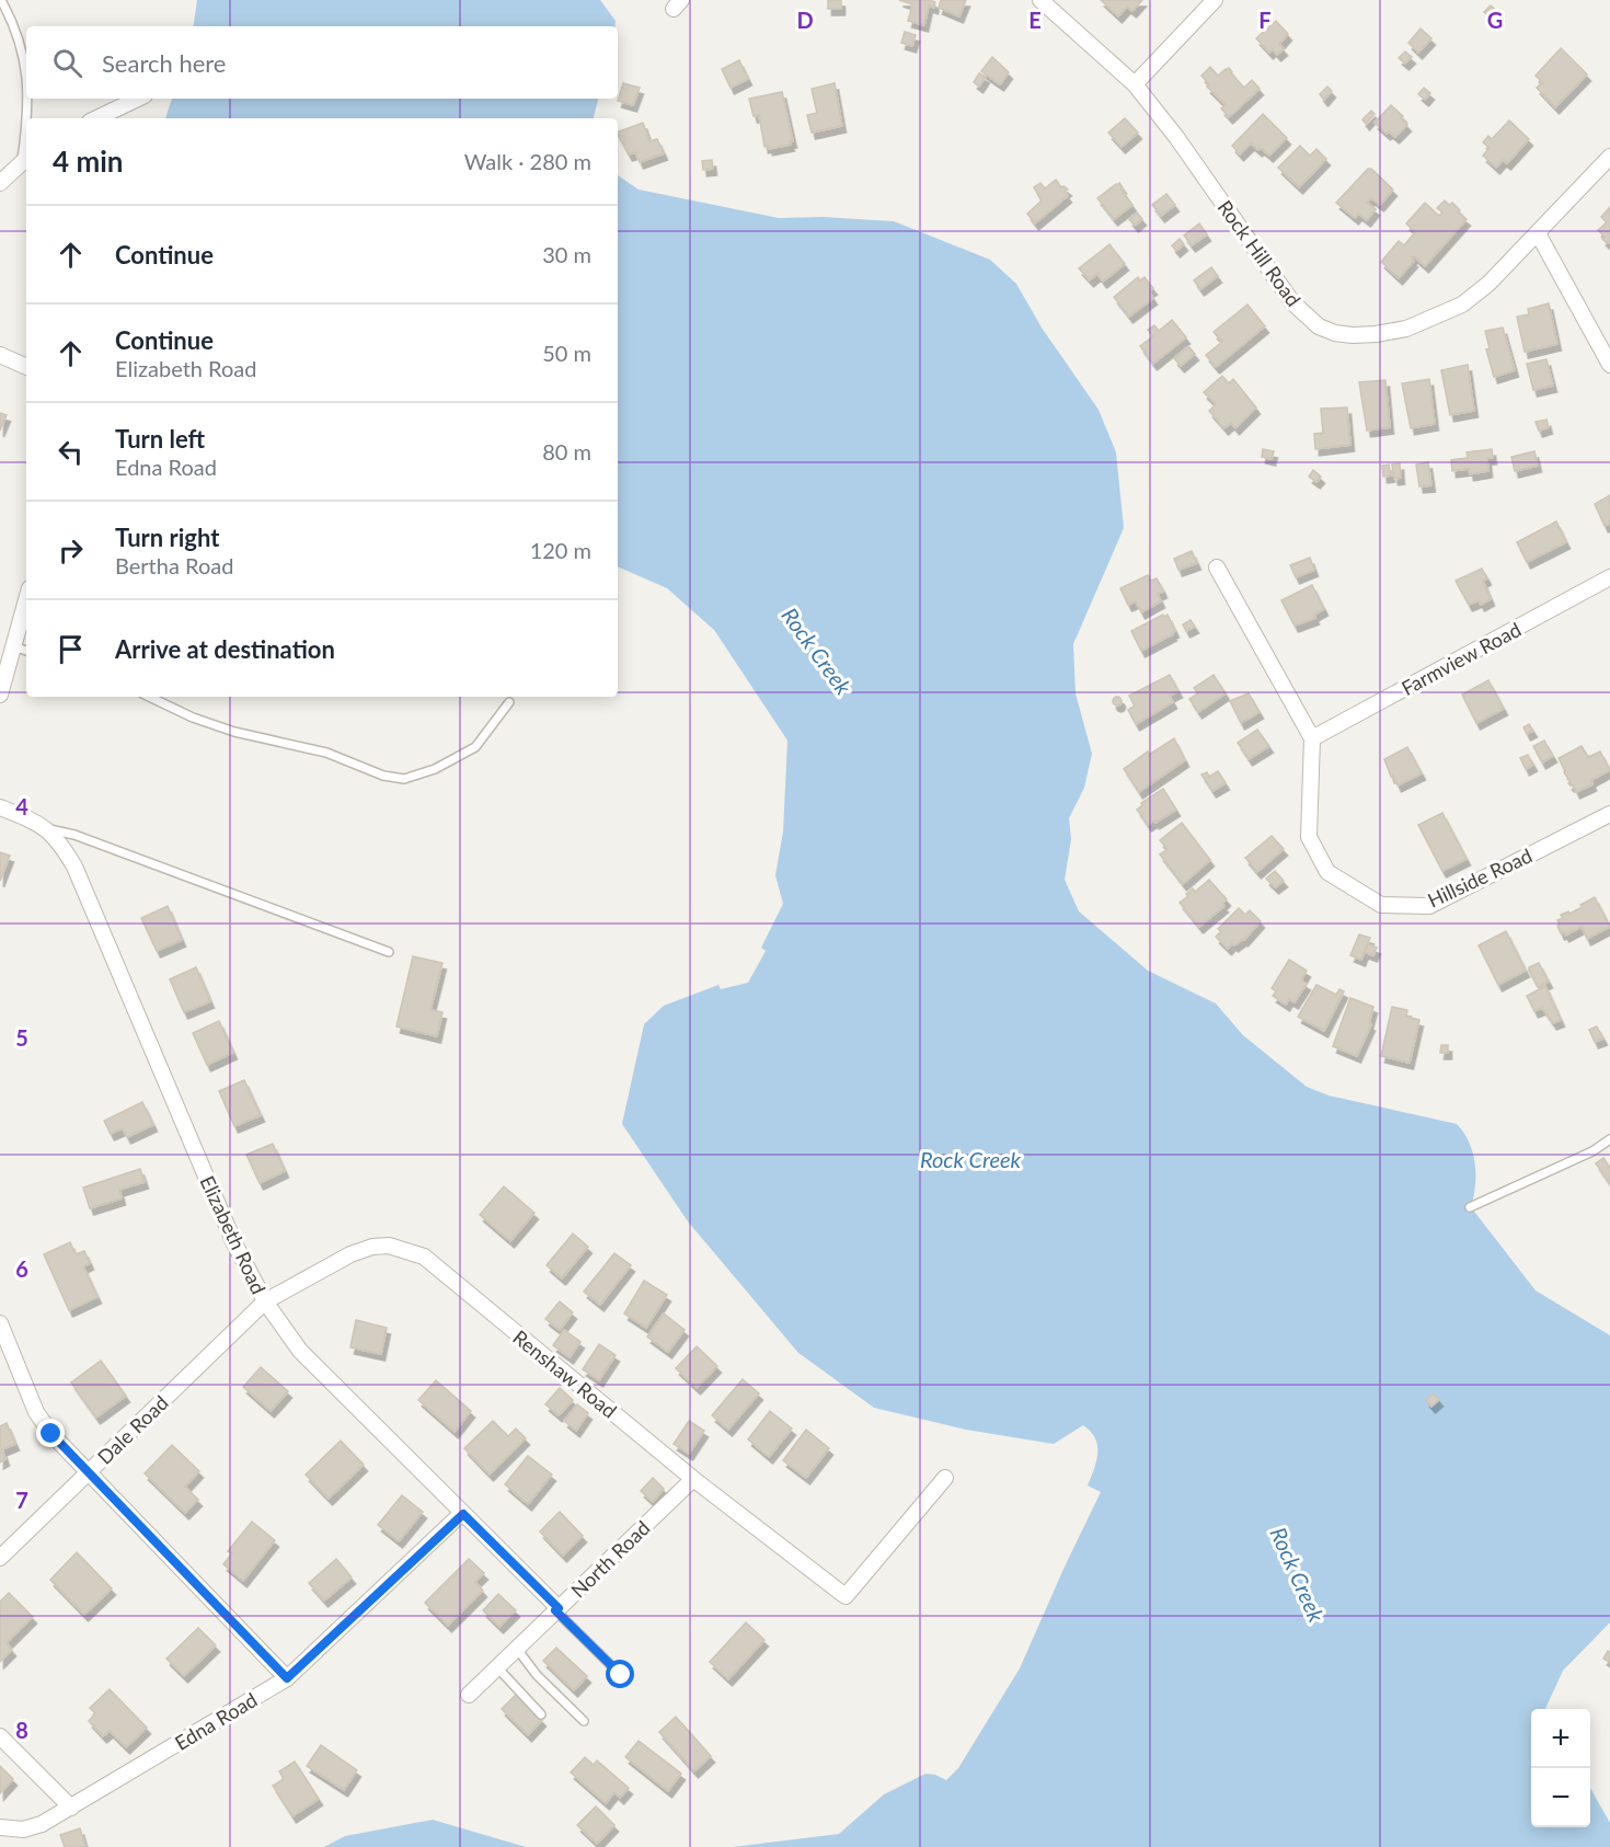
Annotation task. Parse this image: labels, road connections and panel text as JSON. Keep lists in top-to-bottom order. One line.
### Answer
{"streets":{"street":["Rock Hill Road","Farmview Road","Hillside Road","Elizabeth Road","Renshaw Road","Dale Road","North Road","Edna Road"]},"crossings":[["Farmview Road","Hillside Road"],["Elizabeth Road","Renshaw Road"],["Elizabeth Road","Dale Road"],["Elizabeth Road","North Road"],["Elizabeth Road","Edna Road"],["Renshaw Road","Dale Road"],["Renshaw Road","North Road"]],"water":["Rock Creek"],"page":{"search":"Search here","heading":["4 min","Walk · 280 m"],"list":[["Continue","30 m"],["Continue","Elizabeth Road","50 m"],["Turn left","Edna Road","80 m"],["Turn right","Bertha Road","120 m"],"Arrive at destination"],"map_buttons":["+","−"]},"grid":{"columns":["D","E","F","G"],"rows":["4","5","6","7","8"]}}
